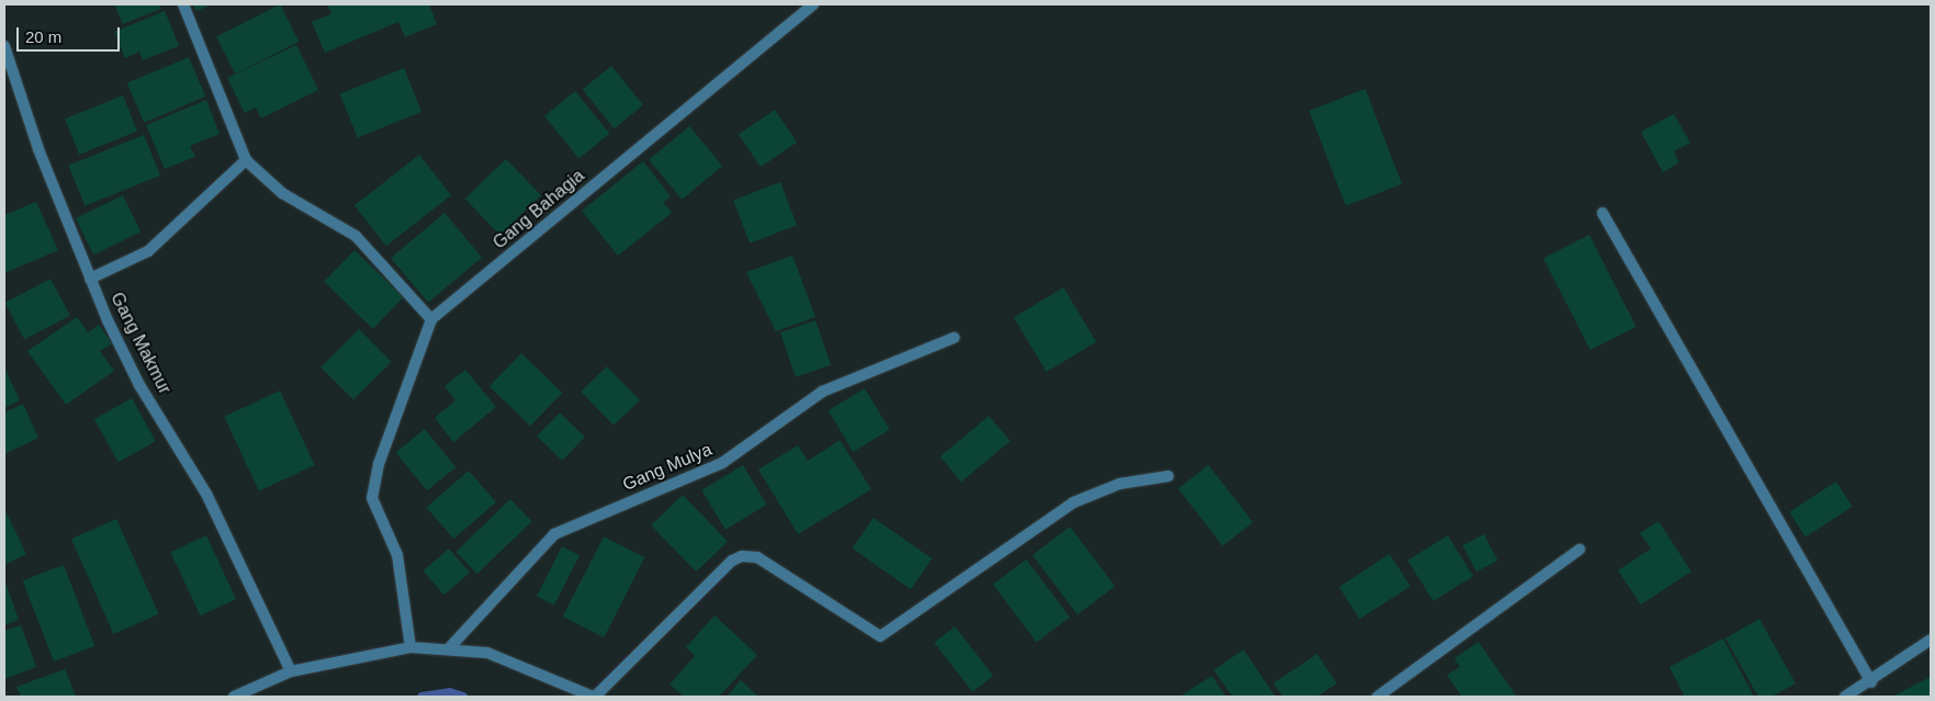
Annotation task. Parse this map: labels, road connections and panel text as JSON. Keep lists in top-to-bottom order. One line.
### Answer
{"streets":{"street":["Gang Bahagia","Gang Makmur","Gang Mulya"]},"scale_bar":"20 m"}
